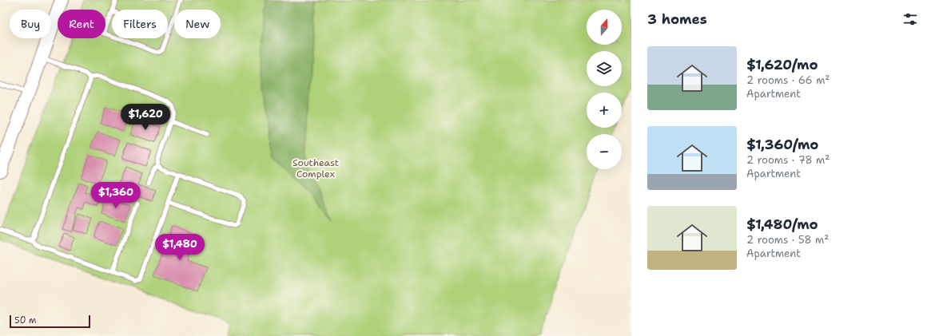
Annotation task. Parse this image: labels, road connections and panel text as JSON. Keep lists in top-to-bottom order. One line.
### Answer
{"parks":["Southeast Complex"],"scale_bar":"50 m","north":"top","page":{"heading":"3 homes","map_buttons":["+","−"],"chip":["Buy","Rent","Filters","New"],"list":[{"name":"$1,620/mo","note":"2 rooms · 66 m² · Apartment"},{"name":"$1,360/mo","note":"2 rooms · 78 m² · Apartment"},{"name":"$1,480/mo","note":"2 rooms · 58 m² · Apartment"}],"price":["$1,620","$1,360","$1,480"],"scale":"50 m"}}
